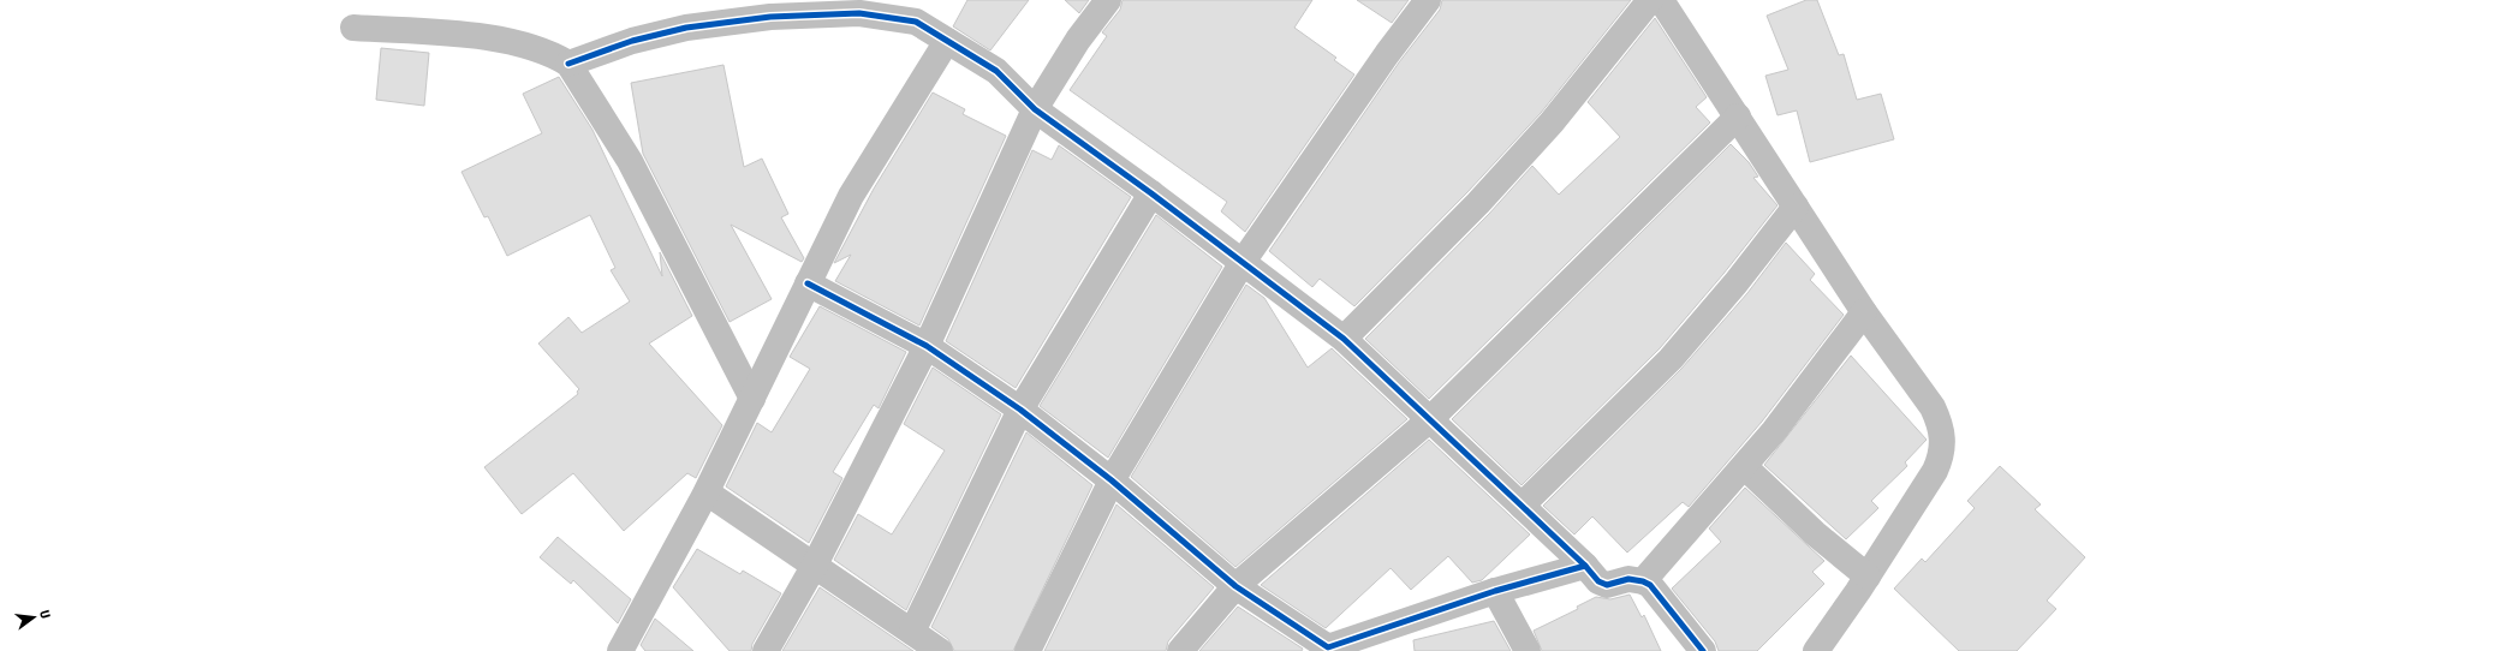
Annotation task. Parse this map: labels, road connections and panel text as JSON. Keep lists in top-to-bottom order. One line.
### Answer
{"north":"right"}
